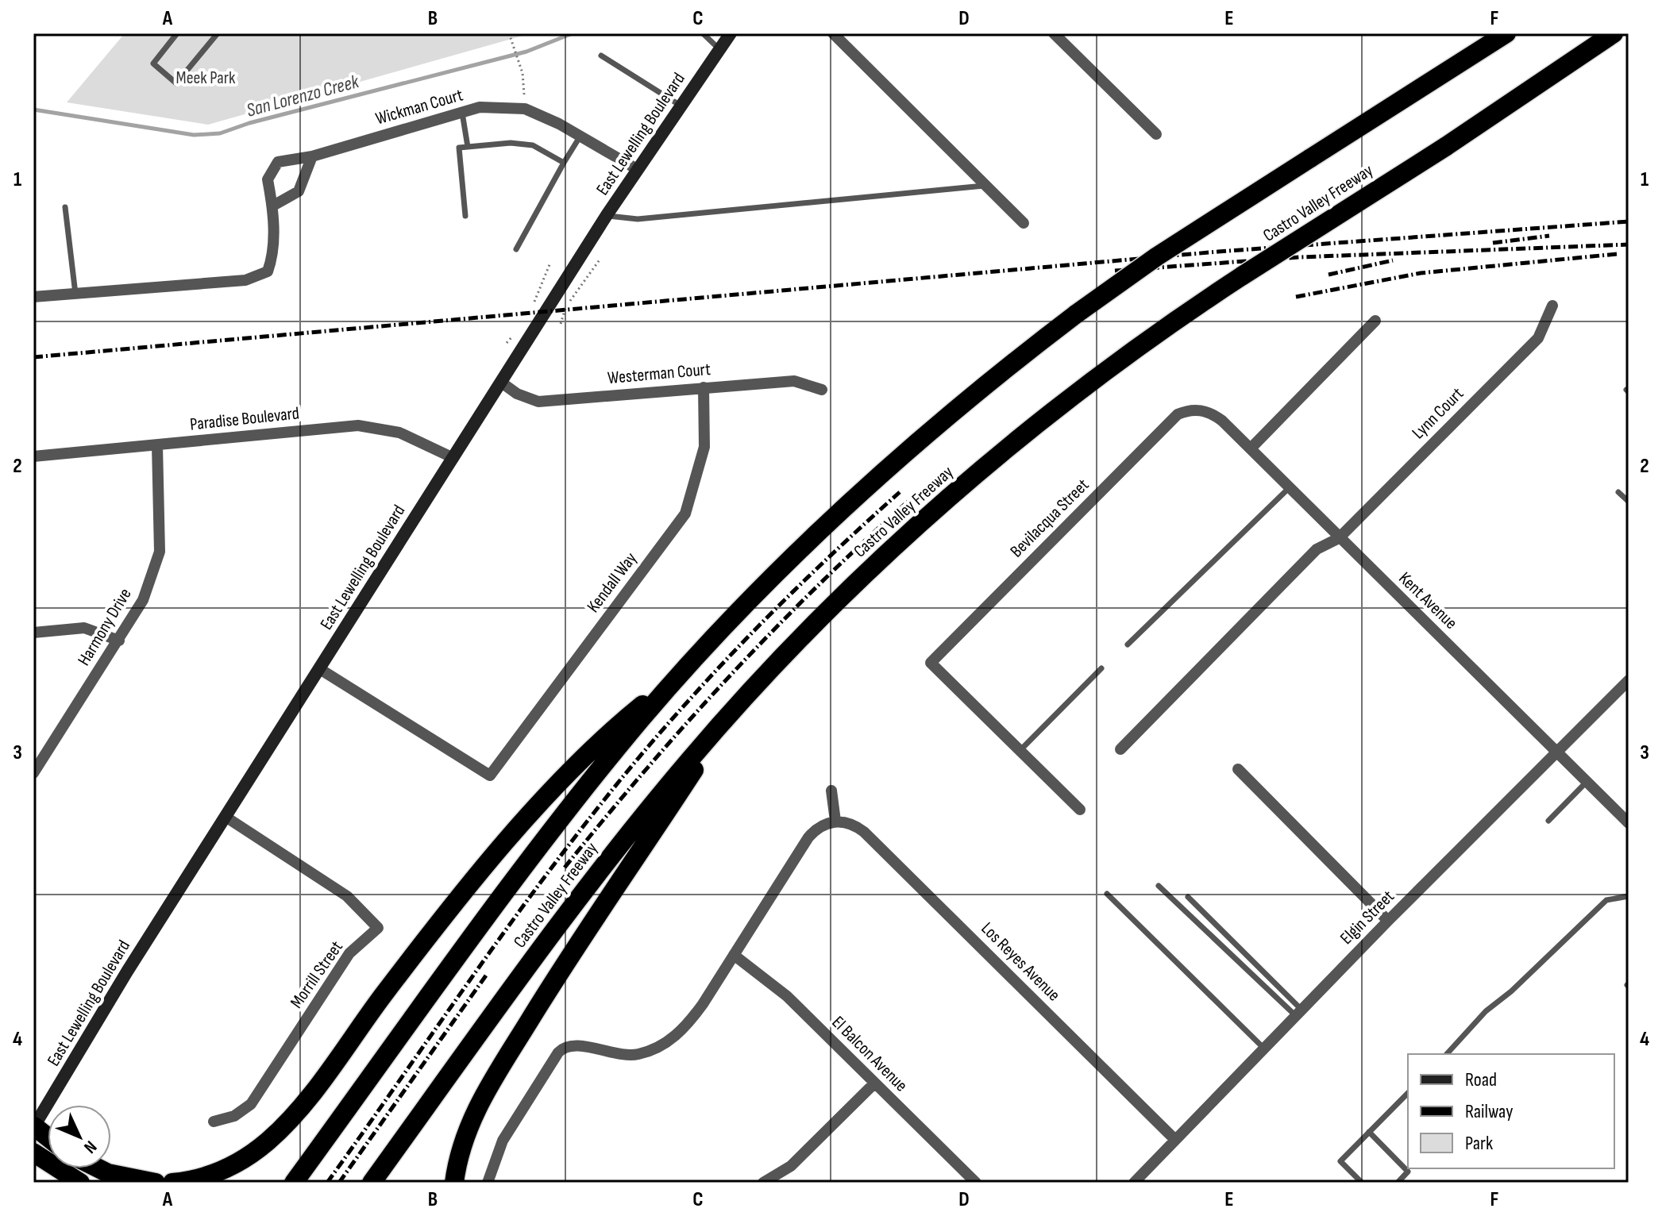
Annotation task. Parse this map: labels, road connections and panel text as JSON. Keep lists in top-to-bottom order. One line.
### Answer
{"streets":{"highway":["Castro Valley Freeway"],"main road":["East Lewelling Boulevard"],"street":["Wickman Court","Westerman Court","Lynn Court","Paradise Boulevard","Bevilacqua Street","Kendall Way","Kent Avenue","Harmony Drive","Elgin Street","Los Reyes Avenue","Morrill Street","El Balcon Avenue"]},"crossings":[["Wickman Court","East Lewelling Boulevard"],["East Lewelling Boulevard","Westerman Court"],["East Lewelling Boulevard","Paradise Boulevard"],["East Lewelling Boulevard","Kendall Way"],["East Lewelling Boulevard","Morrill Street"],["Westerman Court","Kendall Way"],["Lynn Court","Kent Avenue"],["Paradise Boulevard","Harmony Drive"],["Bevilacqua Street","Kent Avenue"],["Kent Avenue","Elgin Street"],["Elgin Street","Los Reyes Avenue"]],"water":["San Lorenzo Creek"],"parks":["Meek Park"],"legend":["Road","Railway","Park"],"north":"bottom right","grid":{"columns":["A","B","C","D","E","F"],"rows":["1","2","3","4"]}}
